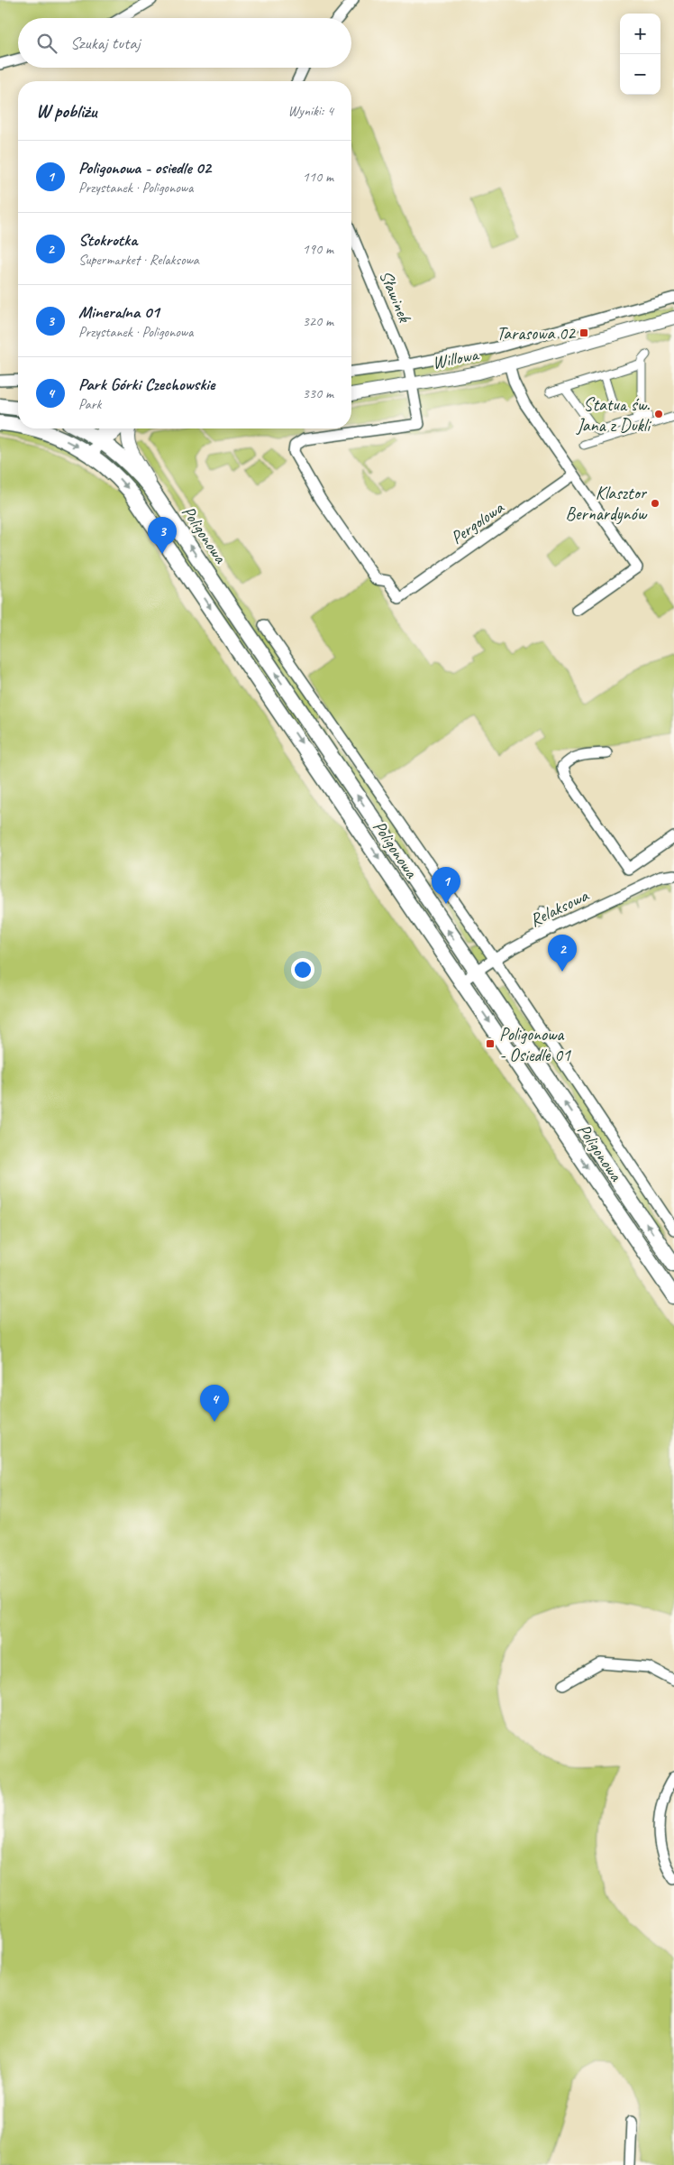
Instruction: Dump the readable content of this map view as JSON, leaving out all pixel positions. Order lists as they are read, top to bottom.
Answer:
{
  "streets": {
    "main road": ["Poligonowa"],
    "street": [
      "Sławinek",
      "Willowa",
      "Pergolowa",
      "Relaksowa"
    ]
  },
  "crossings": [
    ["Sławinek", "Willowa"],
    ["Sławinek", "Pergolowa"],
    ["Poligonowa", "Relaksowa"]
  ],
  "places": {
    "transit": ["Tarasowa 02", "Poligonowa - Osiedle 01"],
    "other": ["Statua św. Jana z Dukli", "Klasztor Bernardynów"]
  },
  "page": {
    "map_buttons": ["+", "−"],
    "search": "Szukaj tutaj",
    "heading": ["W pobliżu", "Wyniki: 4"],
    "list": [
      {
        "mark": "1",
        "name": "Poligonowa - osiedle 02",
        "note": "Przystanek · Poligonowa",
        "value": "110 m"
      },
      {
        "mark": "2",
        "name": "Stokrotka",
        "note": "Supermarket · Relaksowa",
        "value": "190 m"
      },
      {
        "mark": "3",
        "name": "Mineralna 01",
        "note": "Przystanek · Poligonowa",
        "value": "320 m"
      },
      {
        "mark": "4",
        "name": "Park Górki Czechowskie",
        "note": "Park",
        "value": "330 m"
      }
    ],
    "pins": [
      "3",
      "1",
      "2",
      "4"
    ]
  }
}
